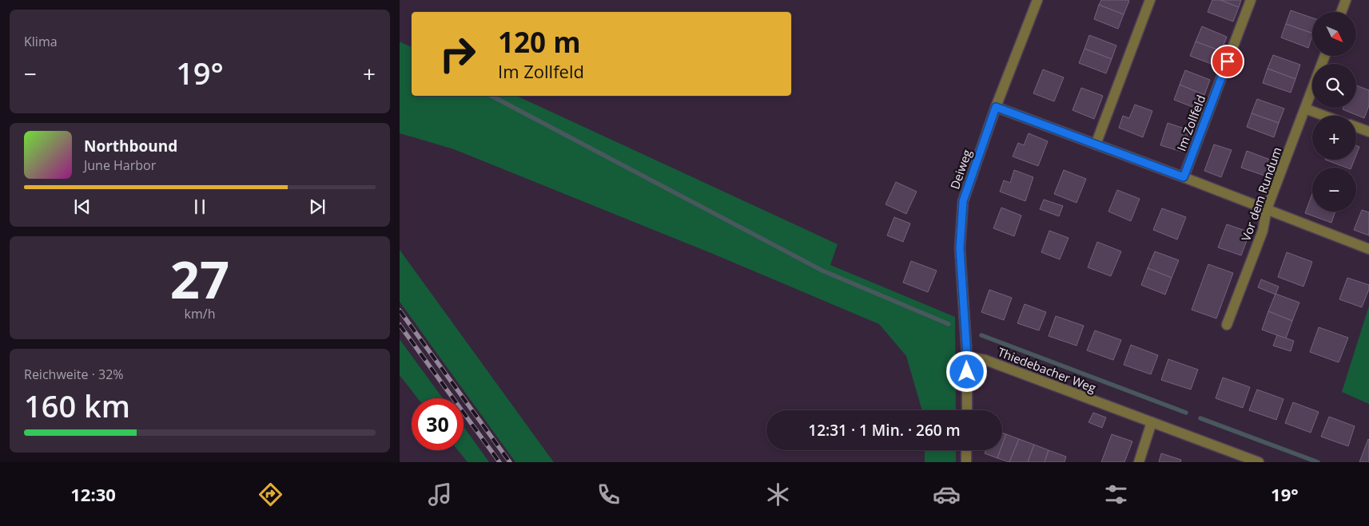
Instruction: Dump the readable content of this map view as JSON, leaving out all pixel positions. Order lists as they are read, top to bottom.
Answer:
{
  "streets": {
    "street": [
      "Im Zollfeld",
      "Deiweg",
      "Vor dem Rundum",
      "Thiedebacher Weg"
    ]
  },
  "crossings": [
    ["Deiweg", "Thiedebacher Weg"]
  ],
  "north": "bottom right",
  "page": {
    "tile": [
      "Klima",
      ["27", "km/h"],
      ["Reichweite · 32%", "160 km"]
    ],
    "map_buttons": ["+", "−"],
    "turn": ["120 m", "Im Zollfeld"],
    "heat": ["−", "19°", "+"],
    "song": ["Northbound", "June Harbor"],
    "limit": "30",
    "trip": "12:31 · 1 Min. · 260 m",
    "tabs": ["12:30", "19°"]
  }
}
